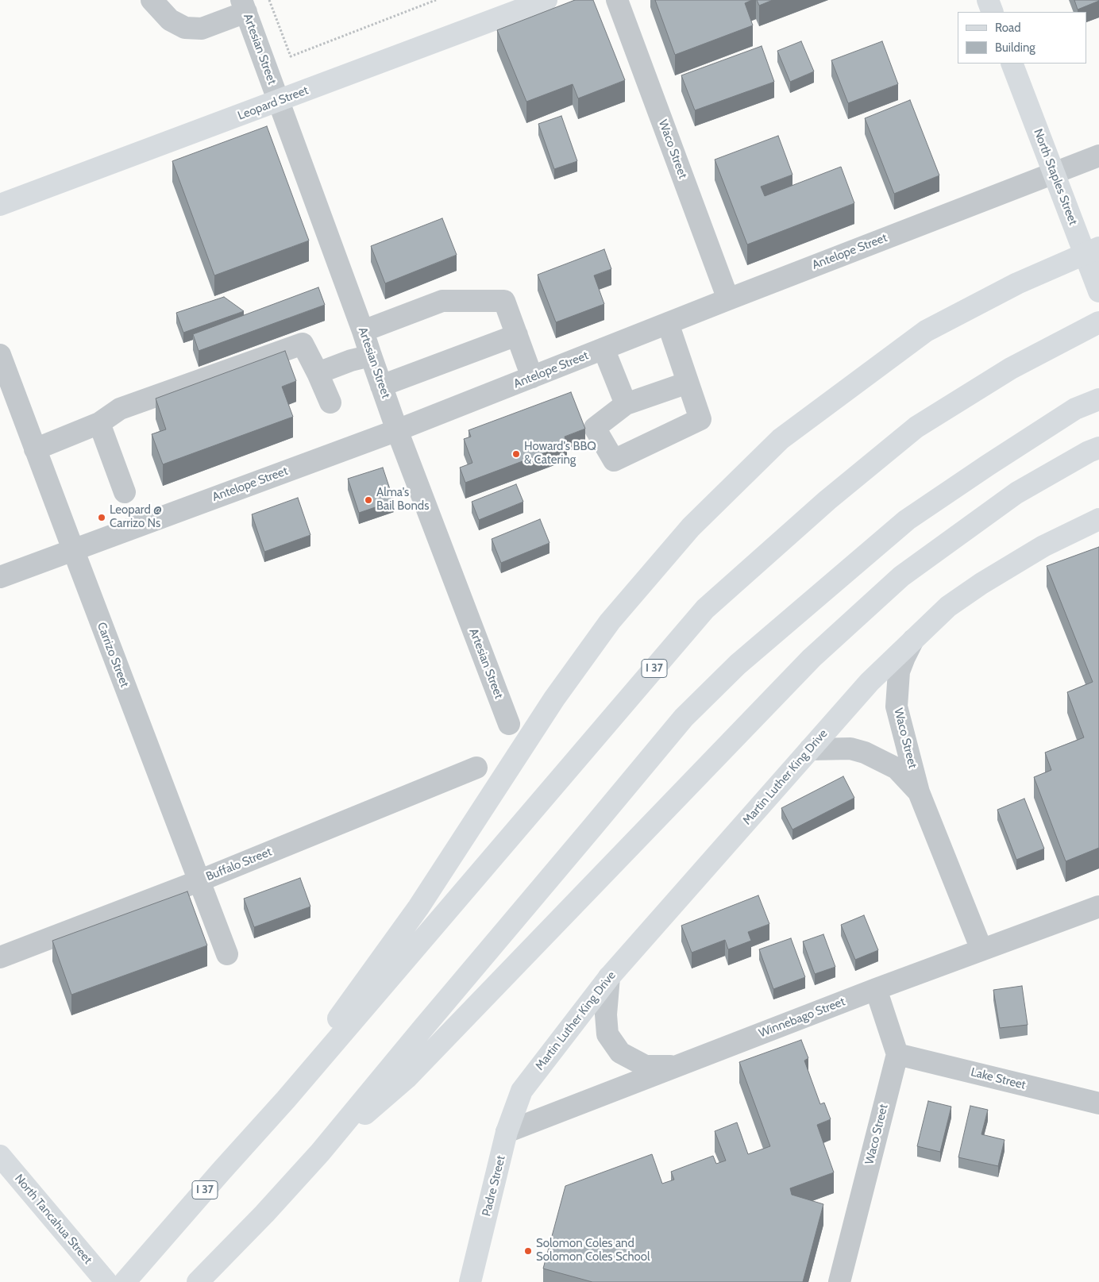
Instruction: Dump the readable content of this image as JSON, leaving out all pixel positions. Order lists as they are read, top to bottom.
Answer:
{
  "streets": {
    "main road": [
      "Leopard Street",
      "North Staples Street",
      "I 37",
      "Martin Luther King Drive",
      "Padre Street",
      "North Tancahua Street"
    ],
    "street": [
      "Artesian Street",
      "Waco Street",
      "Antelope Street",
      "Carrizo Street",
      "Buffalo Street",
      "Winnebago Street",
      "Lake Street"
    ]
  },
  "crossings": [
    ["Artesian Street", "Leopard Street"],
    ["Artesian Street", "Antelope Street"],
    ["Waco Street", "Antelope Street"],
    ["Waco Street", "Martin Luther King Drive"],
    ["Waco Street", "Winnebago Street"],
    ["Waco Street", "Lake Street"],
    ["North Staples Street", "Antelope Street"],
    ["Antelope Street", "Carrizo Street"],
    ["Carrizo Street", "Buffalo Street"],
    ["Martin Luther King Drive", "Padre Street"],
    ["Winnebago Street", "Padre Street"]
  ],
  "places": [
    "Howard's BBQ & Catering",
    "Alma's Bail Bonds",
    "Leopard @ Carrizo Ns",
    "Solomon Coles and Solomon Coles School"
  ],
  "legend": ["Road", "Building"]
}
